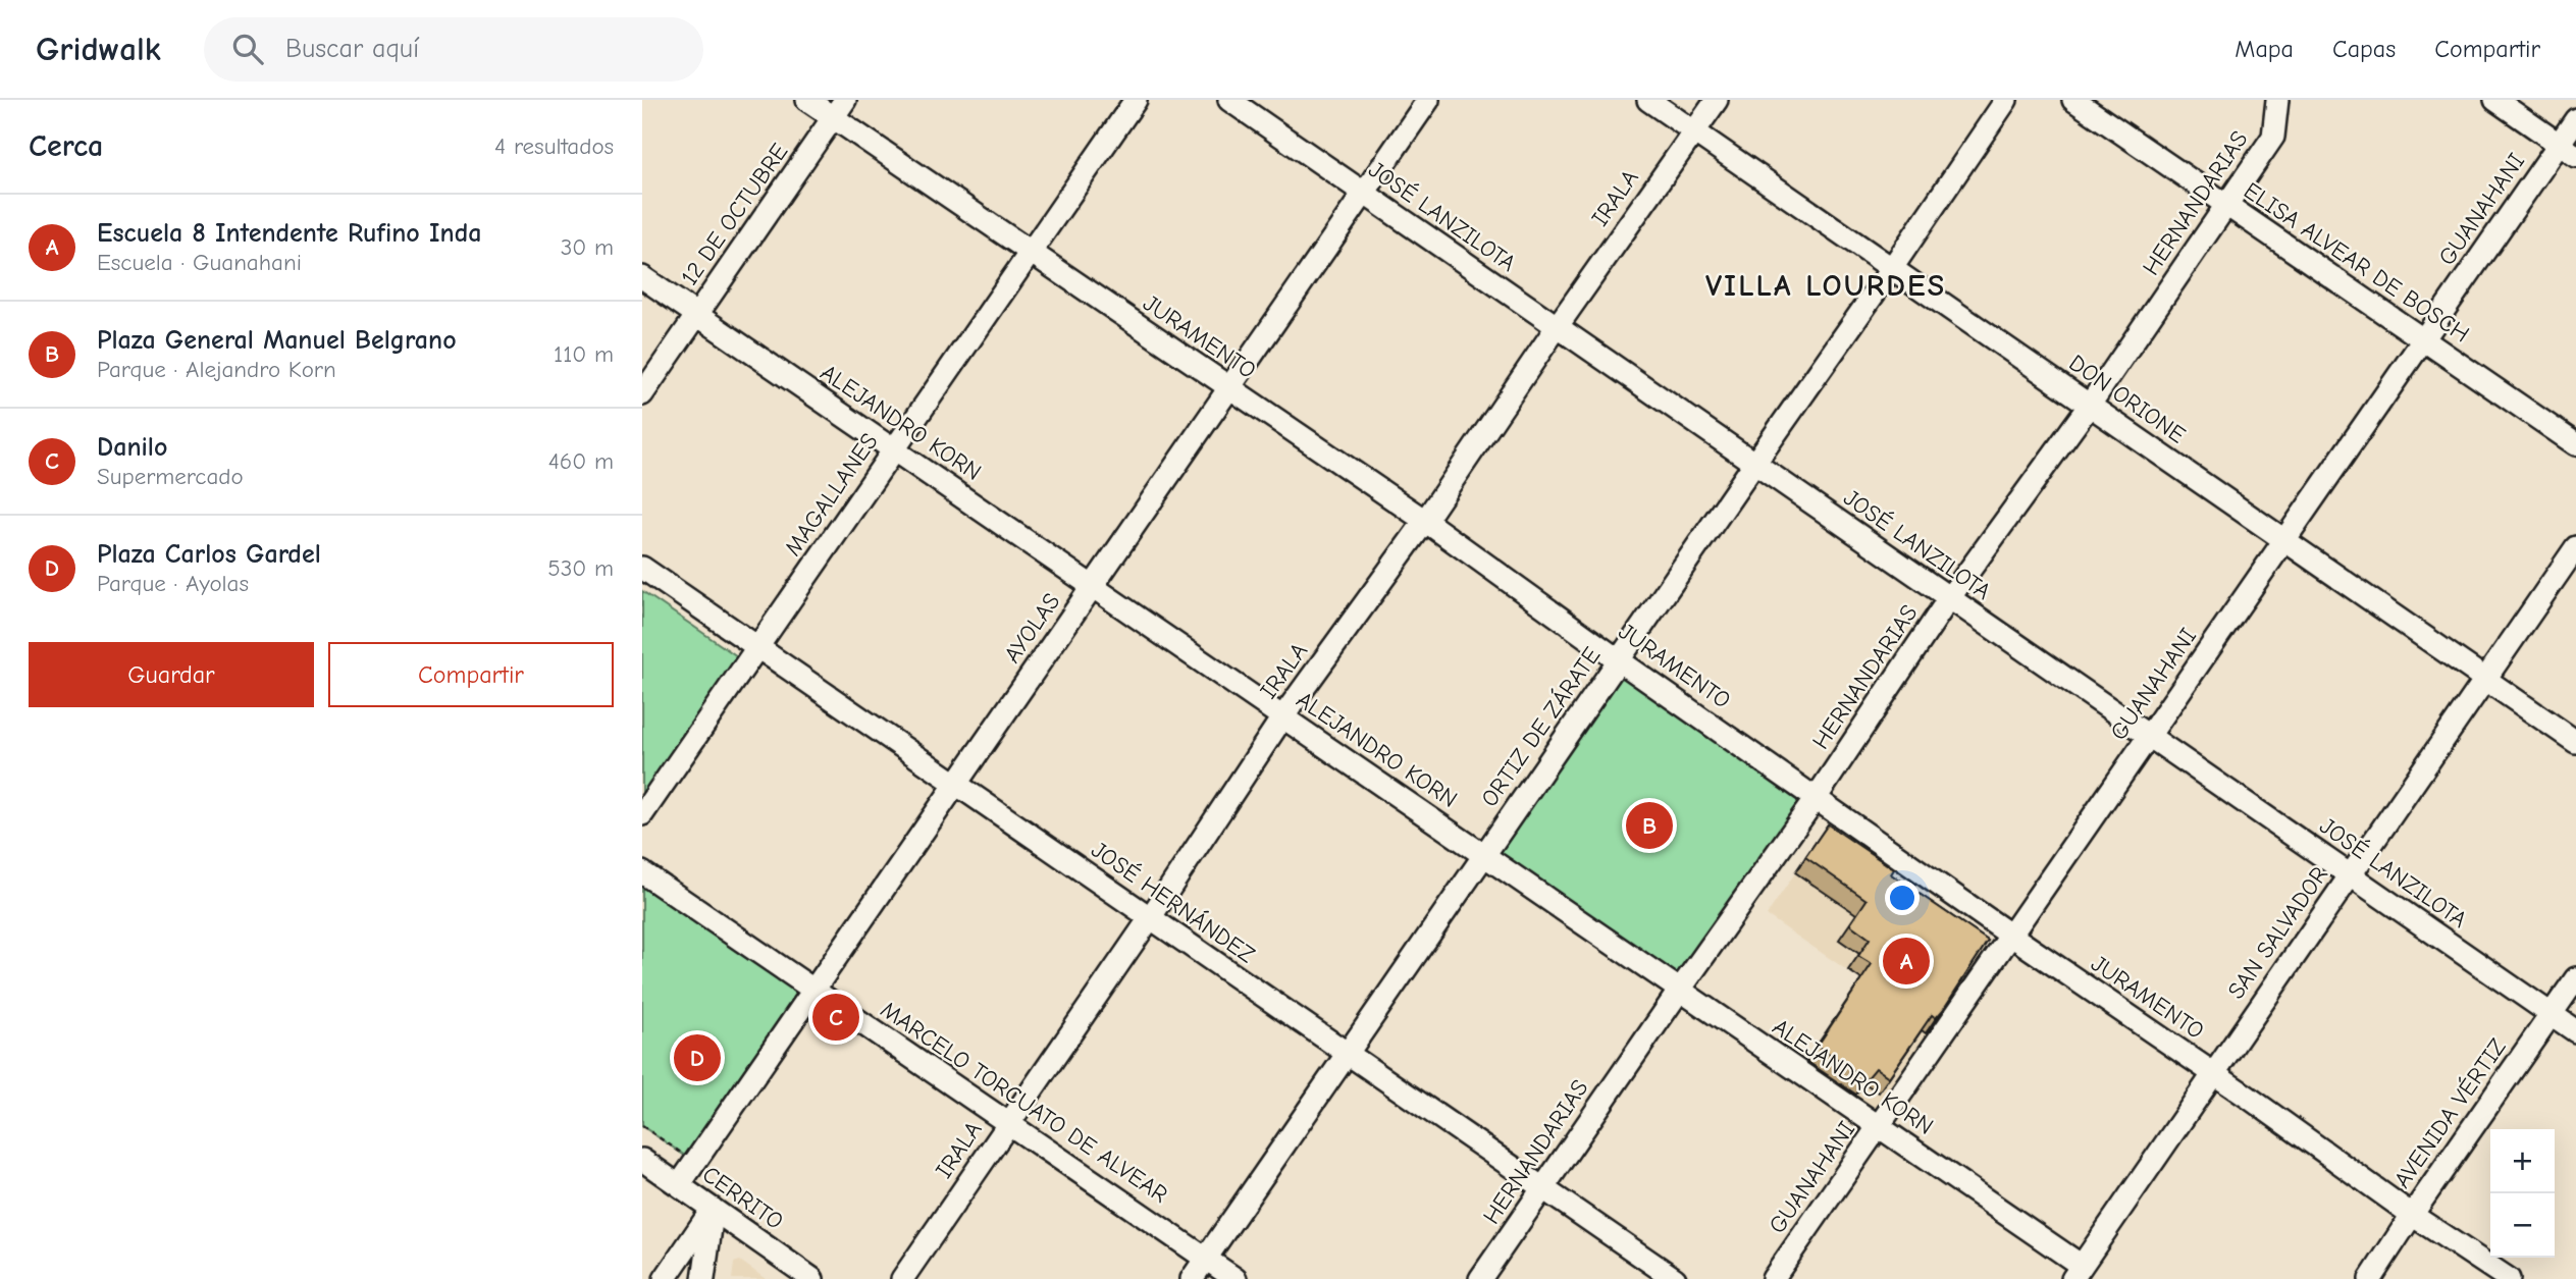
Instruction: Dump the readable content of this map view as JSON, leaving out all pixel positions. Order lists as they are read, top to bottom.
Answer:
{
  "streets": {
    "street": [
      "IRALA",
      "HERNANDARIAS",
      "GUANAHANI",
      "12 DE OCTUBRE",
      "JOSÉ LANZILOTA",
      "ELISA ALVEAR DE BOSCH",
      "JURAMENTO",
      "DON ORIONE",
      "ALEJANDRO KORN",
      "MAGALLANES",
      "AYOLAS",
      "ORTIZ DE ZÁRATE",
      "JOSÉ HERNÁNDEZ",
      "SAN SALVADOR",
      "MARCELO TORCUATO DE ALVEAR",
      "AVENIDA VÉRTIZ",
      "CERRITO"
    ]
  },
  "crossings": [
    ["IRALA", "JOSÉ LANZILOTA"],
    ["IRALA", "JURAMENTO"],
    ["IRALA", "DON ORIONE"],
    ["IRALA", "ALEJANDRO KORN"],
    ["IRALA", "JOSÉ HERNÁNDEZ"],
    ["IRALA", "MARCELO TORCUATO DE ALVEAR"],
    ["HERNANDARIAS", "JOSÉ LANZILOTA"],
    ["HERNANDARIAS", "ELISA ALVEAR DE BOSCH"],
    ["HERNANDARIAS", "JURAMENTO"],
    ["HERNANDARIAS", "DON ORIONE"],
    ["HERNANDARIAS", "ALEJANDRO KORN"],
    ["HERNANDARIAS", "JOSÉ HERNÁNDEZ"],
    ["GUANAHANI", "JOSÉ LANZILOTA"],
    ["GUANAHANI", "ELISA ALVEAR DE BOSCH"],
    ["GUANAHANI", "JURAMENTO"],
    ["GUANAHANI", "DON ORIONE"],
    ["GUANAHANI", "ALEJANDRO KORN"],
    ["12 DE OCTUBRE", "JURAMENTO"],
    ["12 DE OCTUBRE", "ALEJANDRO KORN"],
    ["JOSÉ LANZILOTA", "AYOLAS"],
    ["JOSÉ LANZILOTA", "ORTIZ DE ZÁRATE"],
    ["JOSÉ LANZILOTA", "SAN SALVADOR"],
    ["JOSÉ LANZILOTA", "AVENIDA VÉRTIZ"],
    ["JURAMENTO", "MAGALLANES"],
    ["JURAMENTO", "AYOLAS"],
    ["JURAMENTO", "ORTIZ DE ZÁRATE"],
    ["JURAMENTO", "SAN SALVADOR"],
    ["JURAMENTO", "AVENIDA VÉRTIZ"],
    ["DON ORIONE", "ORTIZ DE ZÁRATE"],
    ["DON ORIONE", "SAN SALVADOR"],
    ["ALEJANDRO KORN", "MAGALLANES"],
    ["ALEJANDRO KORN", "AYOLAS"],
    ["ALEJANDRO KORN", "ORTIZ DE ZÁRATE"],
    ["ALEJANDRO KORN", "SAN SALVADOR"],
    ["MAGALLANES", "JOSÉ HERNÁNDEZ"],
    ["AYOLAS", "JOSÉ HERNÁNDEZ"],
    ["AYOLAS", "MARCELO TORCUATO DE ALVEAR"],
    ["AYOLAS", "CERRITO"],
    ["ORTIZ DE ZÁRATE", "JOSÉ HERNÁNDEZ"],
    ["ORTIZ DE ZÁRATE", "MARCELO TORCUATO DE ALVEAR"]
  ],
  "districts": ["VILLA LOURDES"],
  "page": {
    "header": "Gridwalk",
    "search": "Buscar aquí",
    "nav": ["Mapa", "Capas", "Compartir"],
    "heading": ["Cerca", "4 resultados"],
    "list": [
      {
        "mark": "A",
        "name": "Escuela 8 Intendente Rufino Inda",
        "note": "Escuela · Guanahani",
        "value": "30 m"
      },
      {
        "mark": "B",
        "name": "Plaza General Manuel Belgrano",
        "note": "Parque · Alejandro Korn",
        "value": "110 m"
      },
      {
        "mark": "C",
        "name": "Danilo",
        "note": "Supermercado",
        "value": "460 m"
      },
      {
        "mark": "D",
        "name": "Plaza Carlos Gardel",
        "note": "Parque · Ayolas",
        "value": "530 m"
      }
    ],
    "buttons": ["Guardar", "Compartir"],
    "pins": [
      "B",
      "A",
      "C",
      "D"
    ],
    "map_buttons": ["+", "−"]
  }
}
